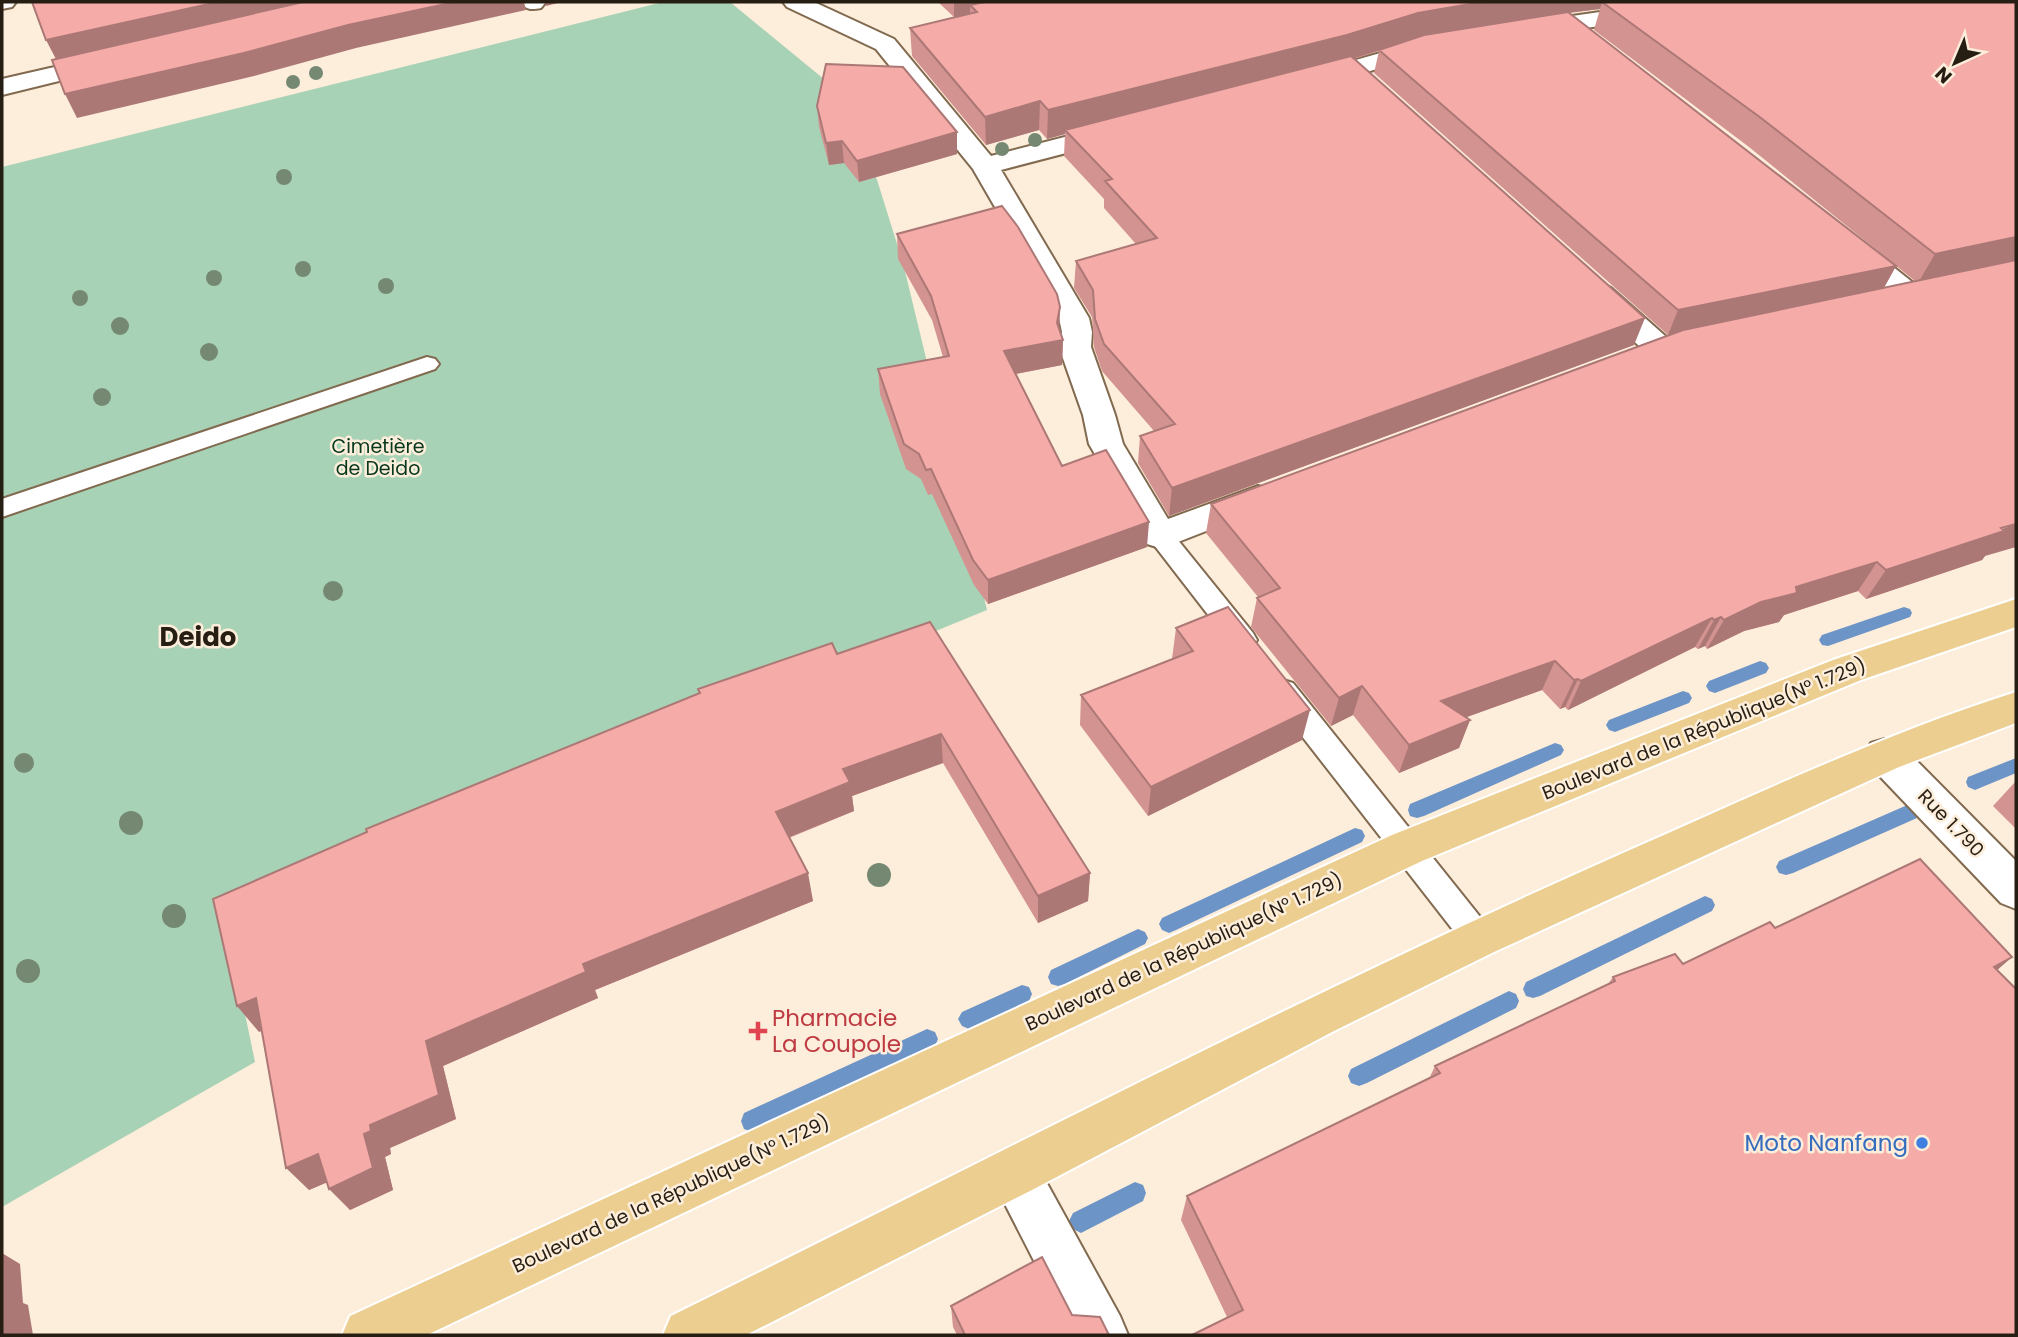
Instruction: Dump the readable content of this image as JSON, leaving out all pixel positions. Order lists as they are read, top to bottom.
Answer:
{
  "streets": {
    "main road": ["Boulevard de la République(N° 1.729)"],
    "street": ["Rue 1.790"]
  },
  "districts": ["Deido"],
  "parks": ["Cimetière de Deido"],
  "places": {
    "health": ["Pharmacie La Coupole"],
    "other": ["Moto Nanfang"]
  },
  "north": "bottom left"
}
